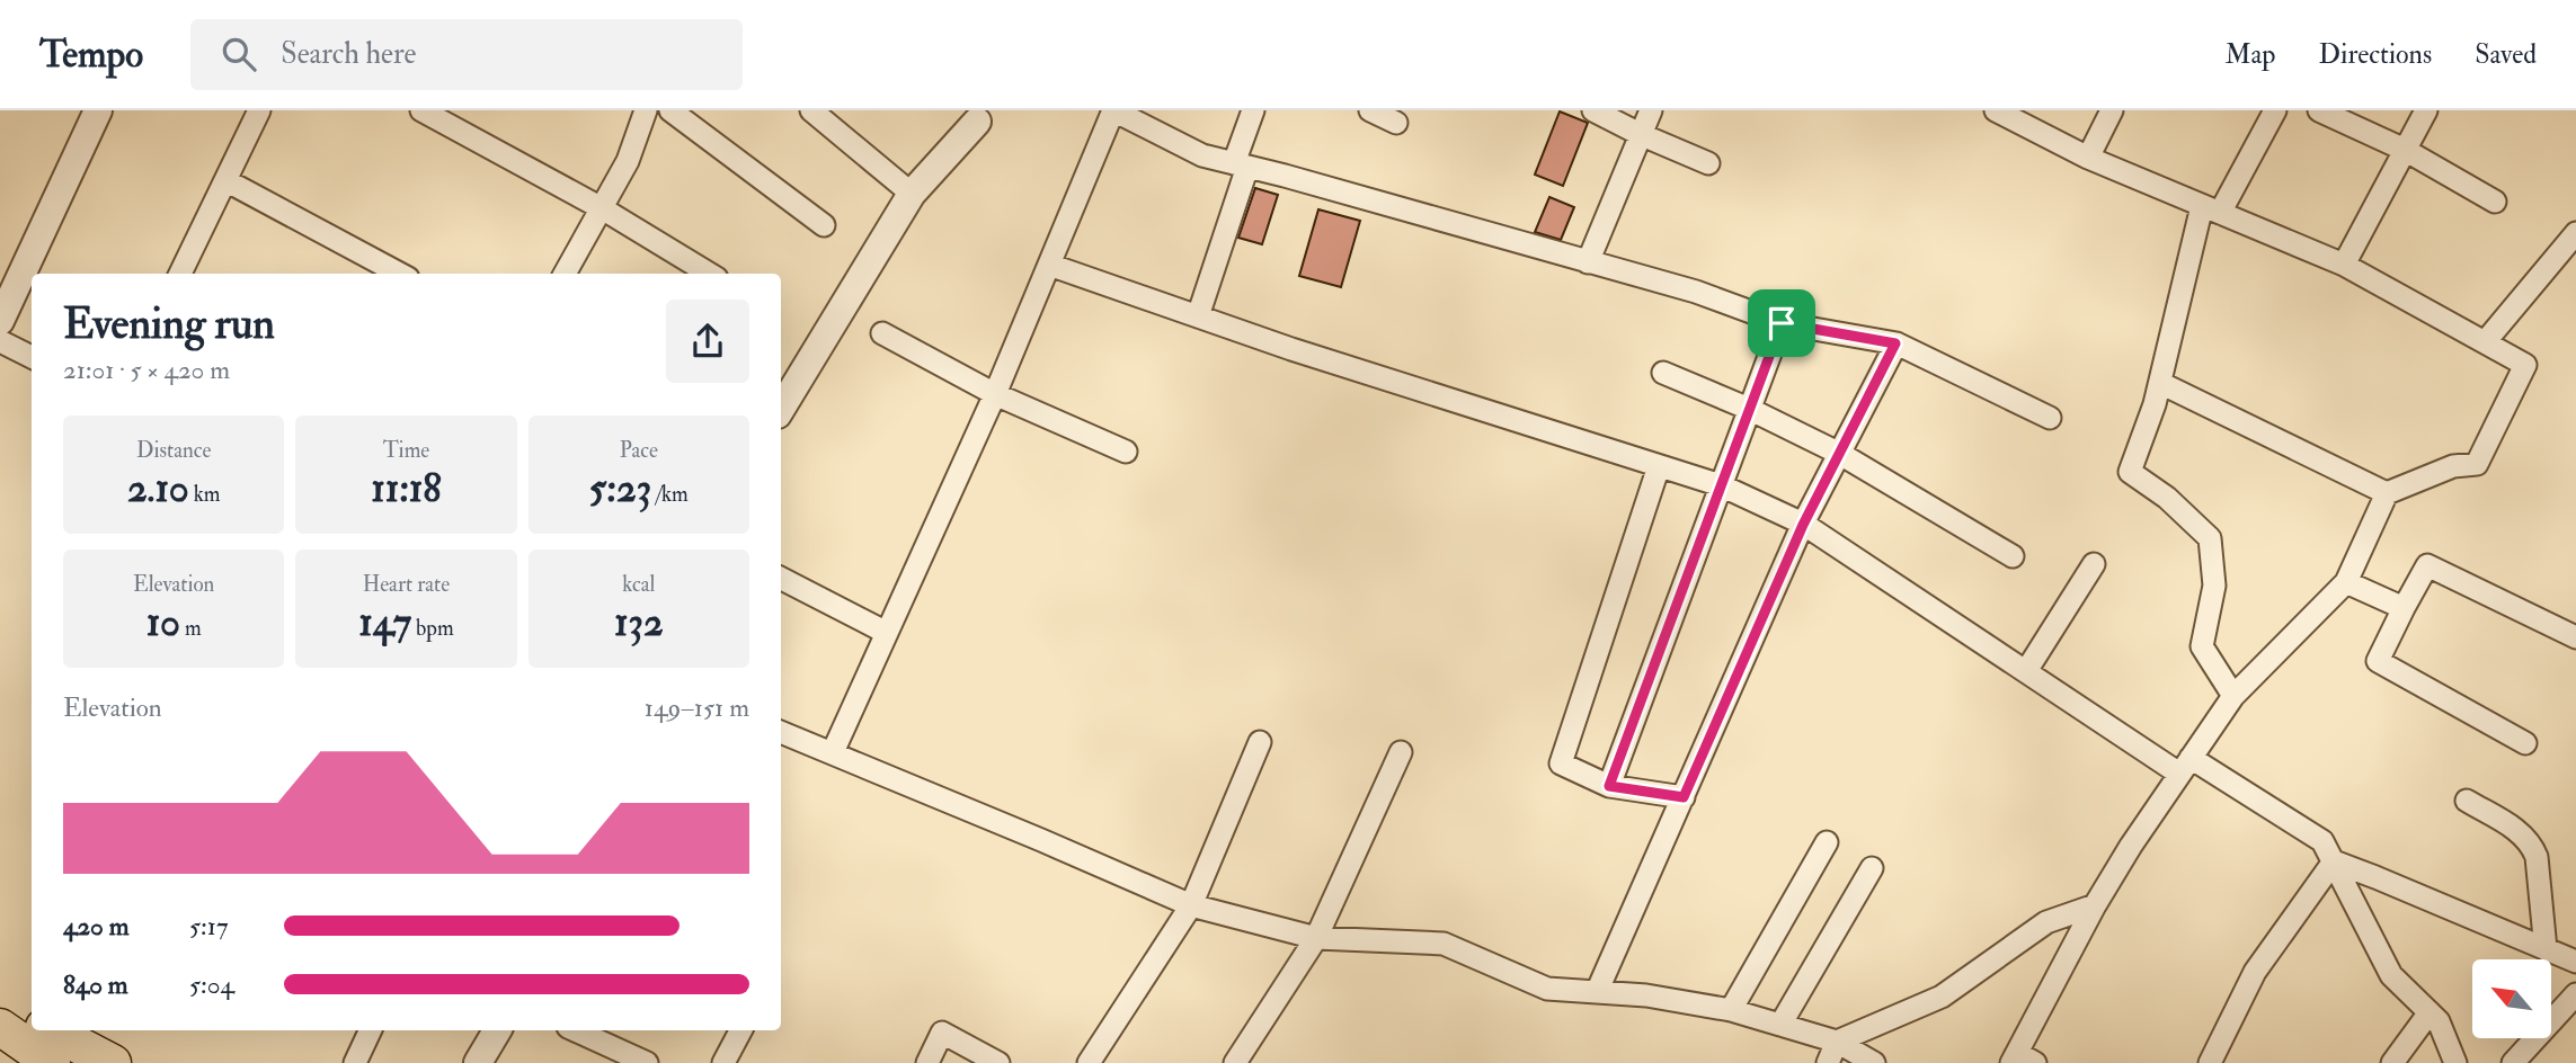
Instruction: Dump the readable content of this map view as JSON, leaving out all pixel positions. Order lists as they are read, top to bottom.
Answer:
{
  "north": "top left",
  "page": {
    "header": "Tempo",
    "search": "Search here",
    "nav": ["Map", "Directions", "Saved"],
    "heading": ["Evening run", "21:01 · 5 × 420 m"],
    "stats": [
      ["Distance", "2.10 km"],
      ["Time", "11:18"],
      ["Pace", "5:23 /km"],
      ["Elevation", "10 m"],
      ["Heart rate", "147 bpm"],
      ["kcal", "132"]
    ],
    "chart": ["Elevation", "149–151 m"],
    "list": [
      {
        "name": "420 m",
        "note": "5:17"
      },
      {
        "name": "840 m",
        "note": "5:04"
      }
    ]
  }
}
